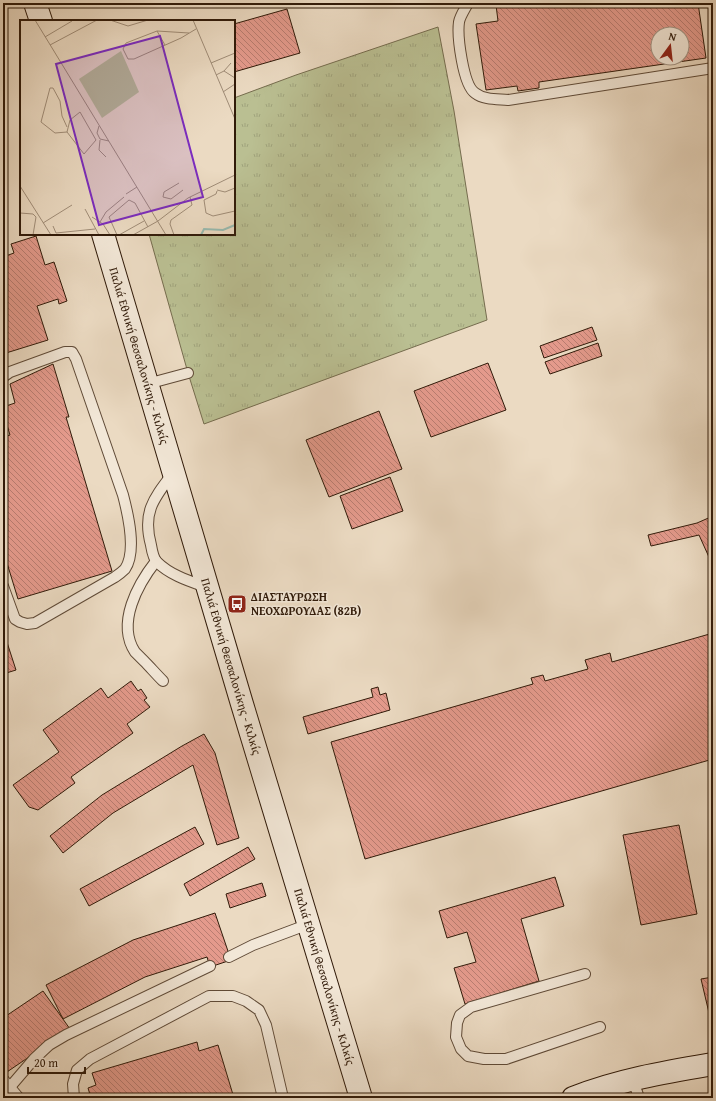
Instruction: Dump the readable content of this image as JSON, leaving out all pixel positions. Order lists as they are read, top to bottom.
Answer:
{
  "streets": {
    "main road": ["Παλιά Εθνική Θεσσαλονίκης - Κιλκίς"]
  },
  "places": {
    "bus stop": ["ΔΙΑΣΤΑΥΡΩΣΗ ΝΕΟΧΩΡΟΥΔΑΣ (82Β)"]
  },
  "scale_bar": "20 m",
  "north": "top"
}
